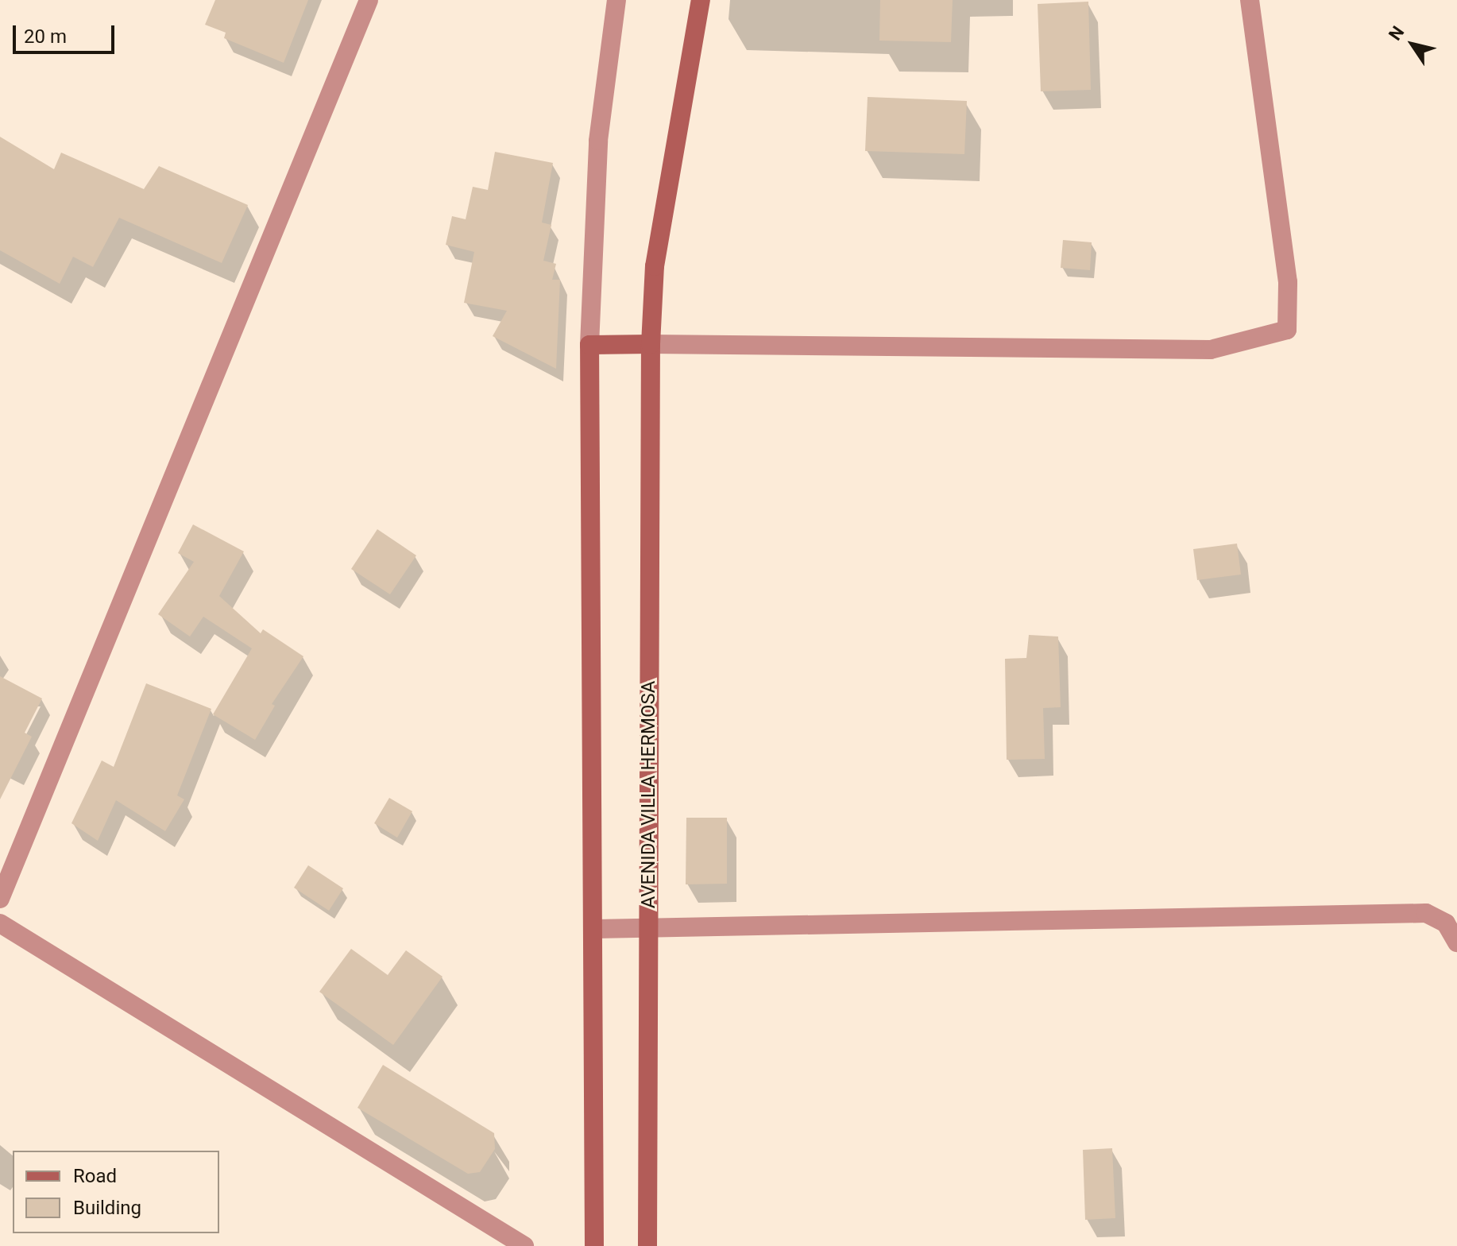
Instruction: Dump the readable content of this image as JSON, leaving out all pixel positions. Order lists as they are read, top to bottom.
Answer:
{
  "streets": {
    "street": ["AVENIDA VILLA HERMOSA"]
  },
  "legend": ["Road", "Building"],
  "scale_bar": "20 m",
  "north": "top left"
}
